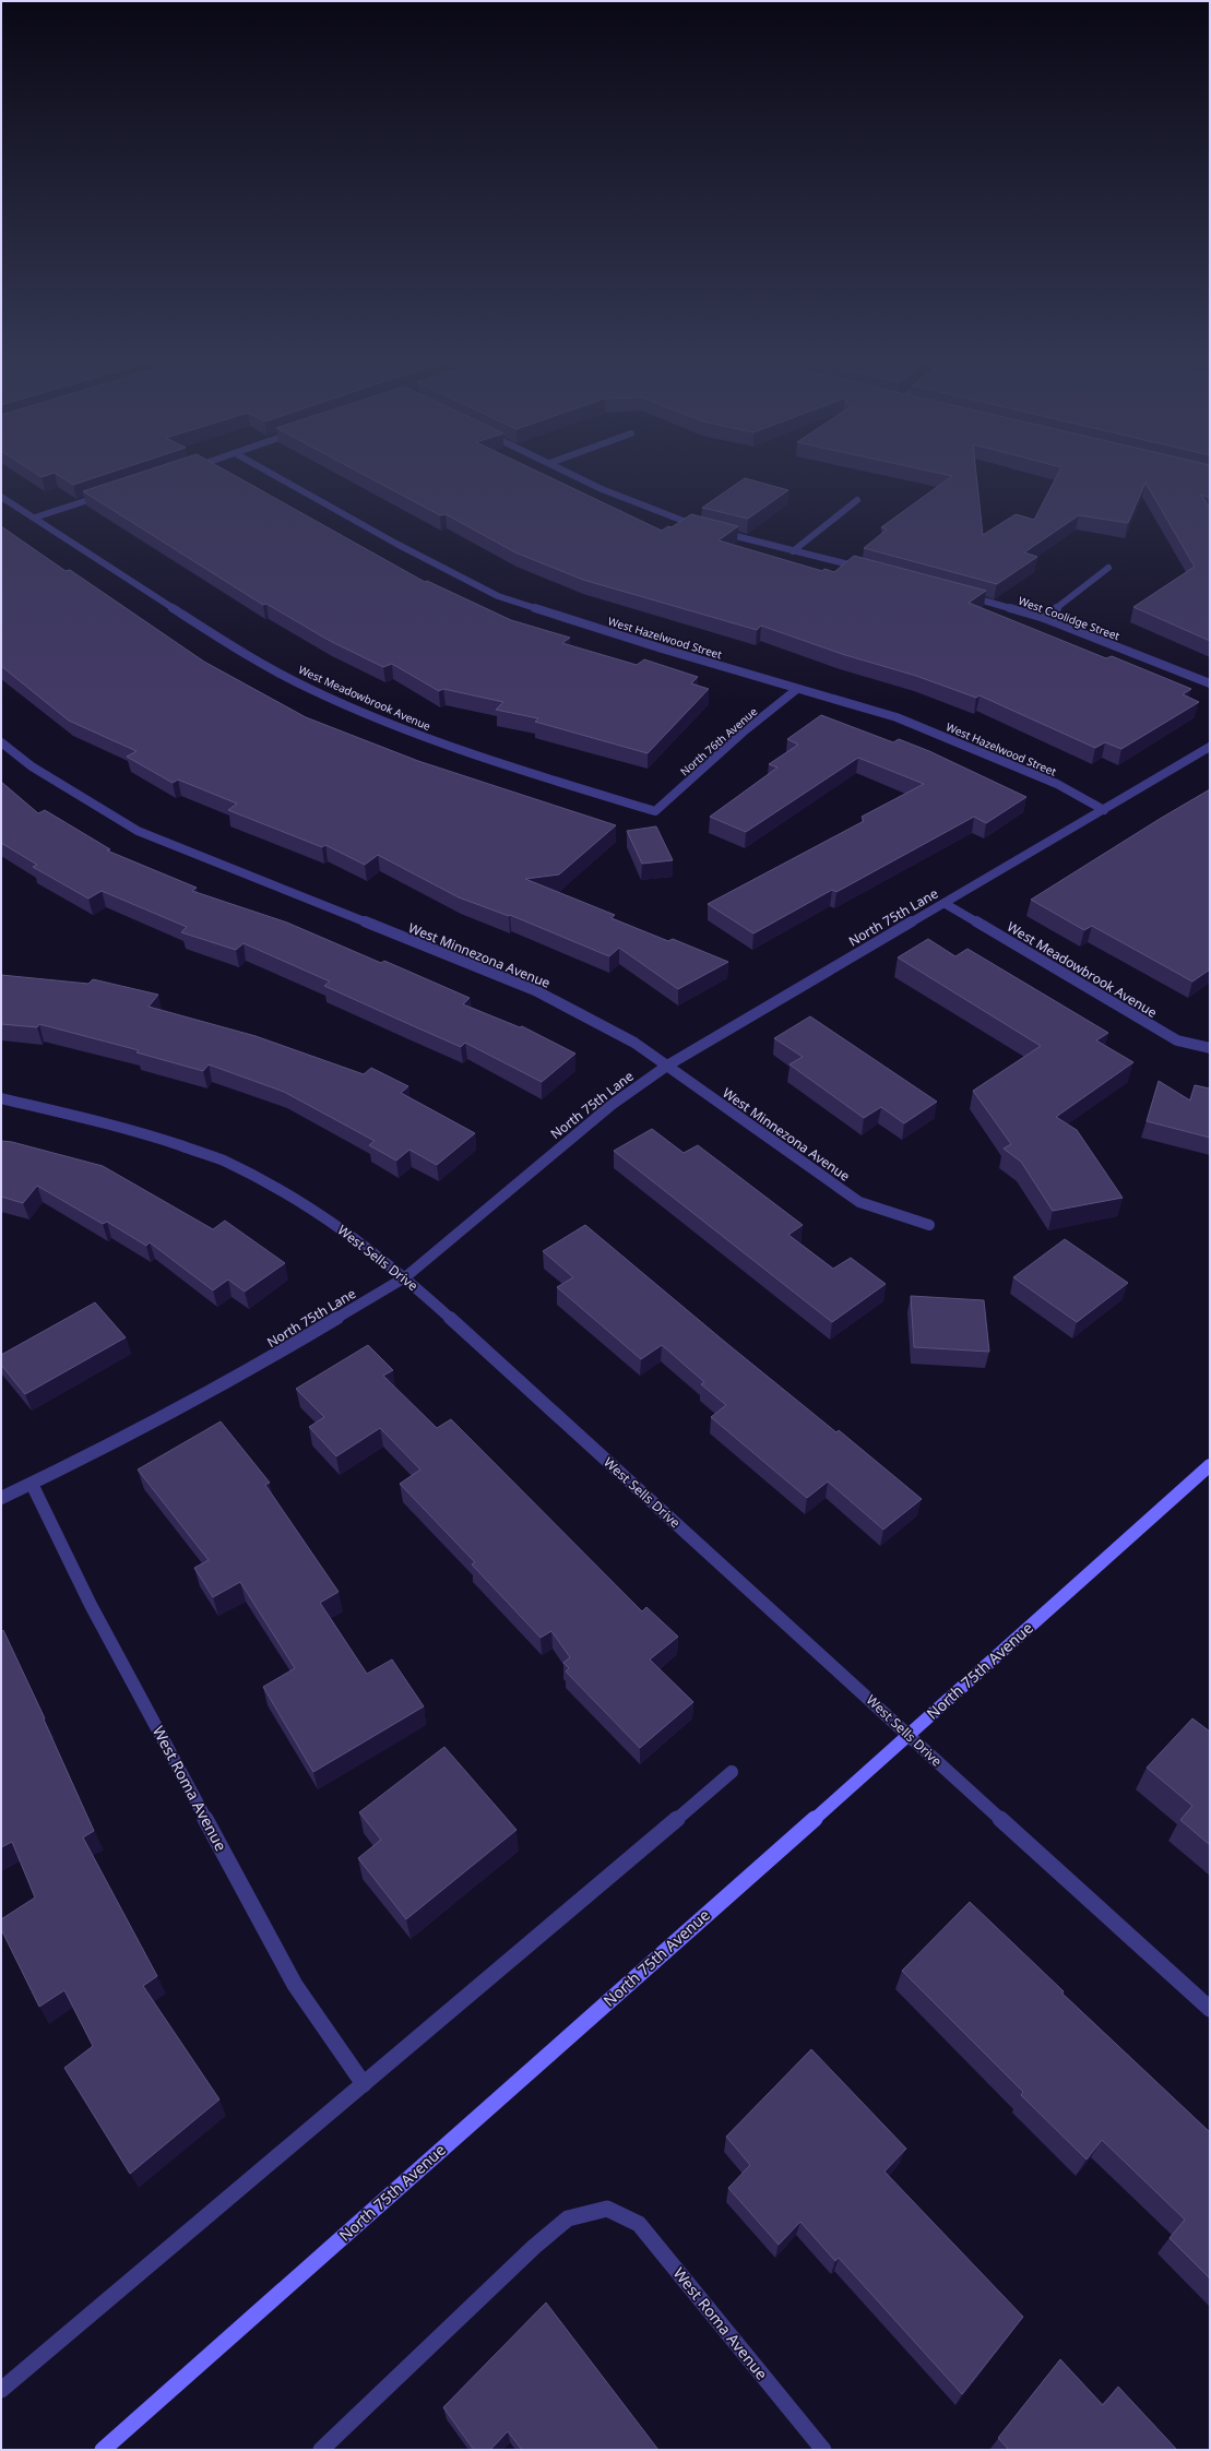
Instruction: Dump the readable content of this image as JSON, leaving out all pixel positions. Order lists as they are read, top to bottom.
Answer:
{
  "streets": {
    "main road": ["North 75th Avenue"],
    "street": [
      "West Coolidge Street",
      "West Hazelwood Street",
      "West Meadowbrook Avenue",
      "North 76th Avenue",
      "North 75th Lane",
      "West Minnezona Avenue",
      "West Sells Drive",
      "West Roma Avenue"
    ]
  },
  "crossings": [
    ["West Hazelwood Street", "North 76th Avenue"],
    ["West Hazelwood Street", "North 75th Lane"],
    ["West Meadowbrook Avenue", "North 76th Avenue"],
    ["West Meadowbrook Avenue", "North 75th Lane"],
    ["North 75th Lane", "West Minnezona Avenue"],
    ["North 75th Lane", "West Sells Drive"],
    ["North 75th Lane", "West Roma Avenue"],
    ["West Sells Drive", "North 75th Avenue"]
  ]
}
